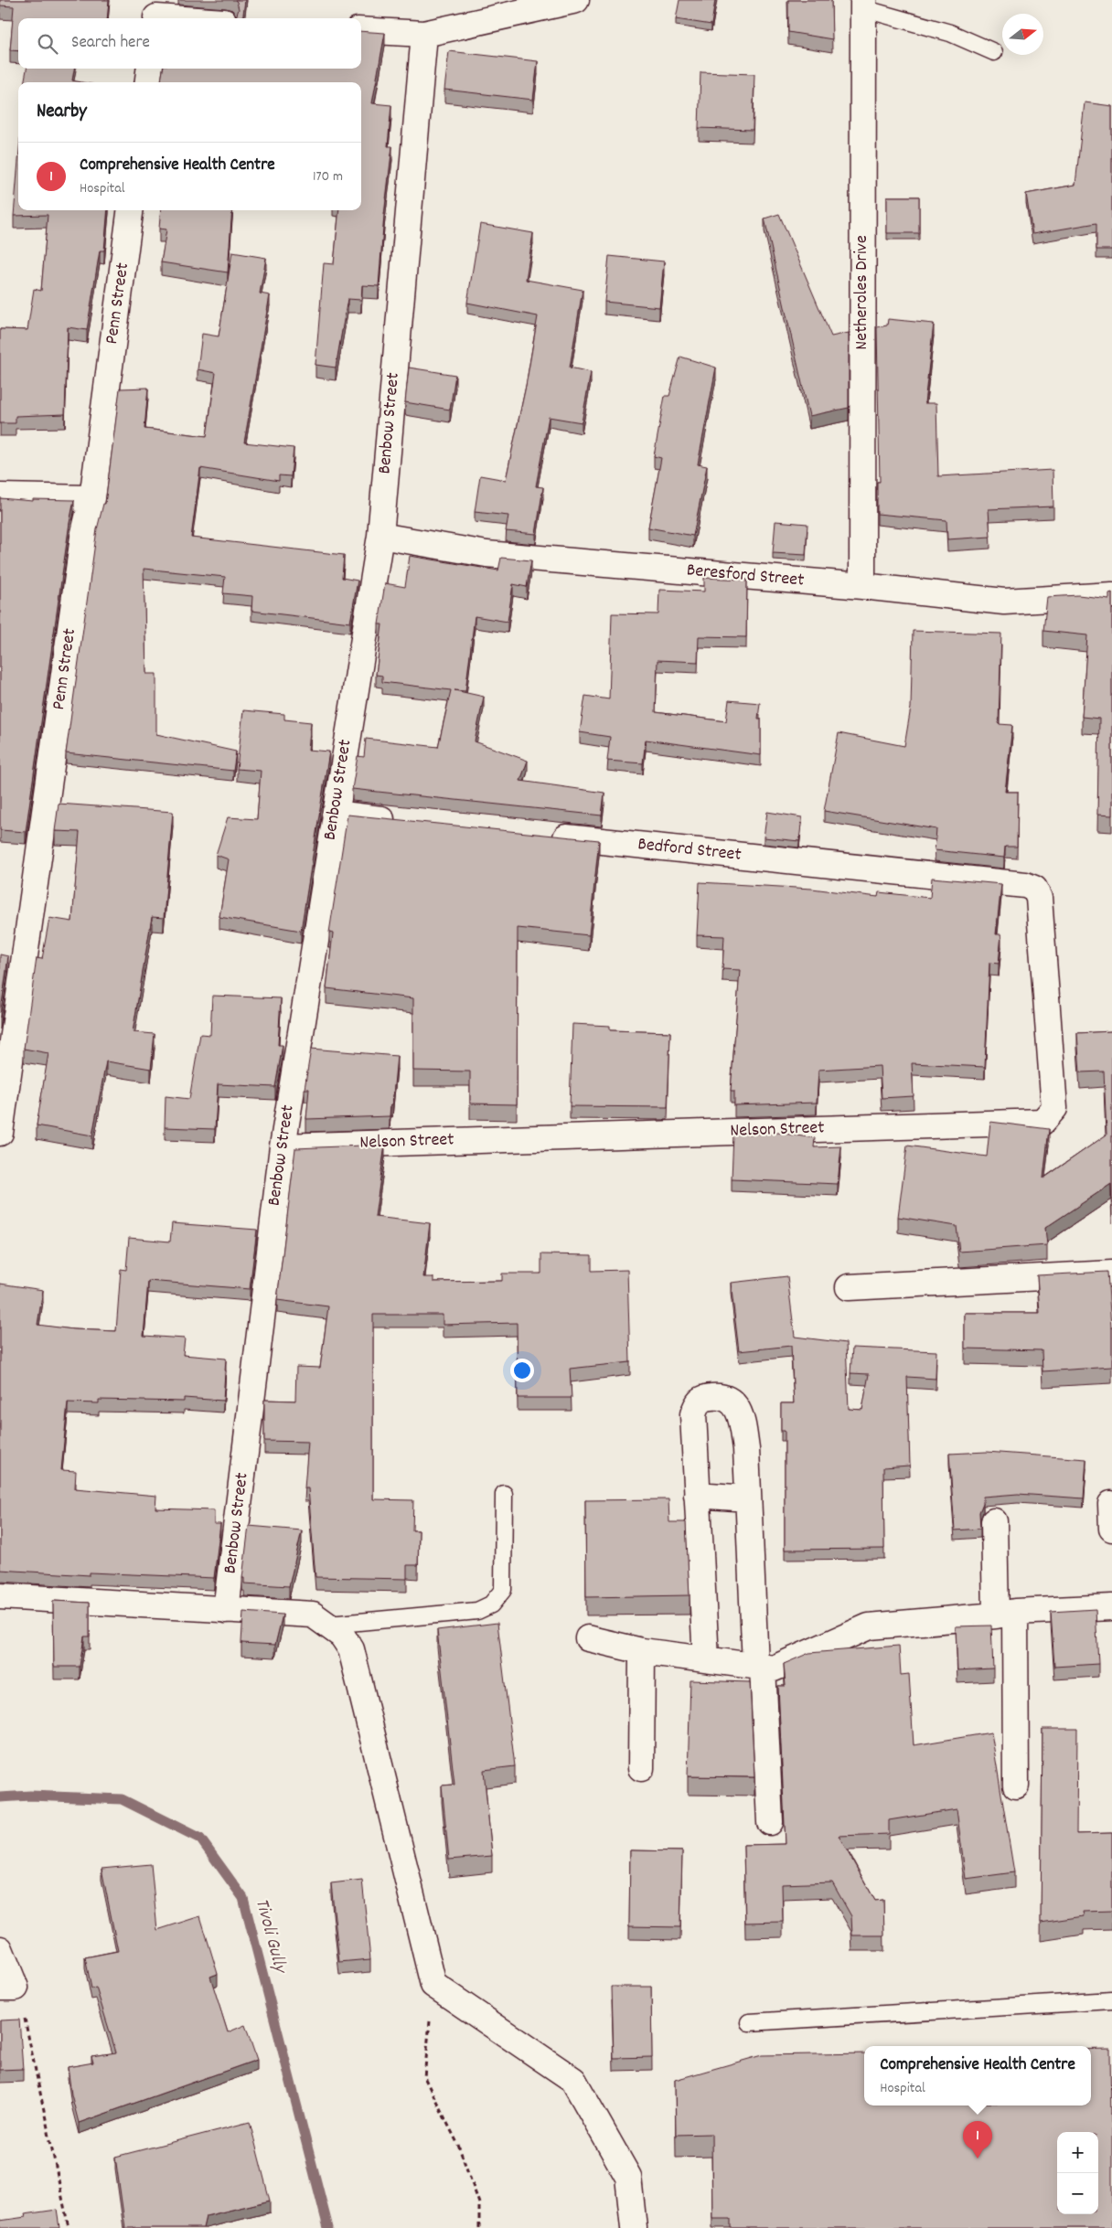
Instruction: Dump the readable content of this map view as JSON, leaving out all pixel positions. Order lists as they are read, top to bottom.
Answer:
{
  "streets": {
    "street": [
      "Netheroles Drive",
      "Penn Street",
      "Benbow Street",
      "Beresford Street",
      "Bedford Street",
      "Nelson Street"
    ]
  },
  "crossings": [
    ["Netheroles Drive", "Beresford Street"],
    ["Benbow Street", "Beresford Street"],
    ["Benbow Street", "Nelson Street"],
    ["Bedford Street", "Nelson Street"]
  ],
  "water": ["Tivoli Gully"],
  "north": "right",
  "page": {
    "search": "Search here",
    "heading": "Nearby",
    "list": [
      {
        "mark": "1",
        "name": "Comprehensive Health Centre",
        "note": "Hospital",
        "value": "170 m"
      }
    ],
    "popup": ["Comprehensive Health Centre", "Hospital"],
    "pins": "1",
    "map_buttons": ["+", "−"]
  }
}
